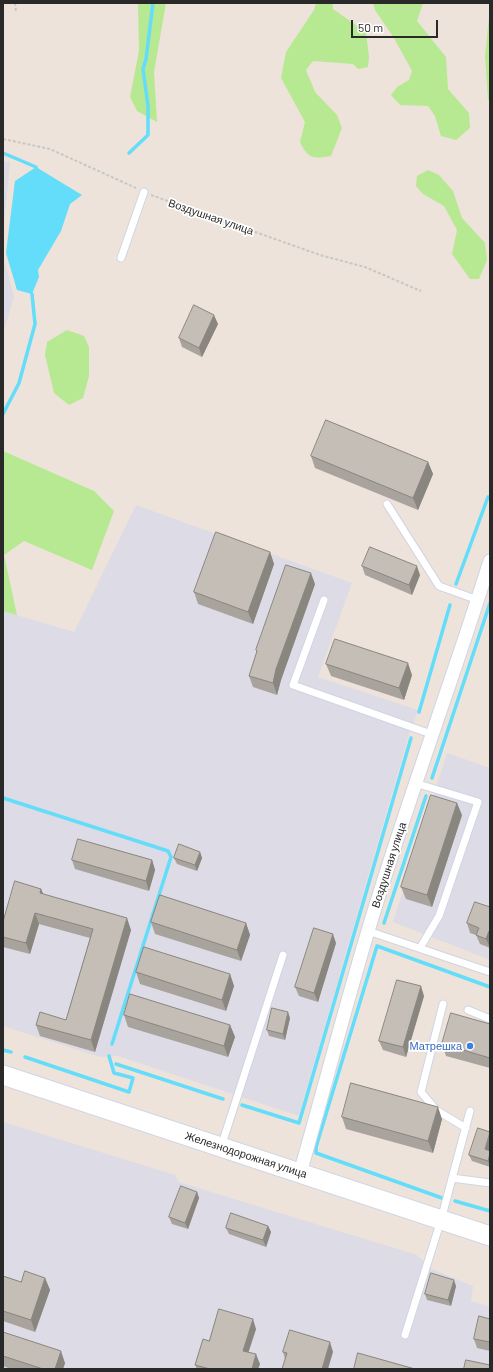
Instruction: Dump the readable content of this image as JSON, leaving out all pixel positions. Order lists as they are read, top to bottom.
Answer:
{
  "streets": {
    "main road": ["Железнодорожная улица"],
    "street": ["Воздушная улица"]
  },
  "crossings": [
    ["Воздушная улица", "Железнодорожная улица"]
  ],
  "places": ["Матрешка"],
  "scale_bar": "50 m"
}
